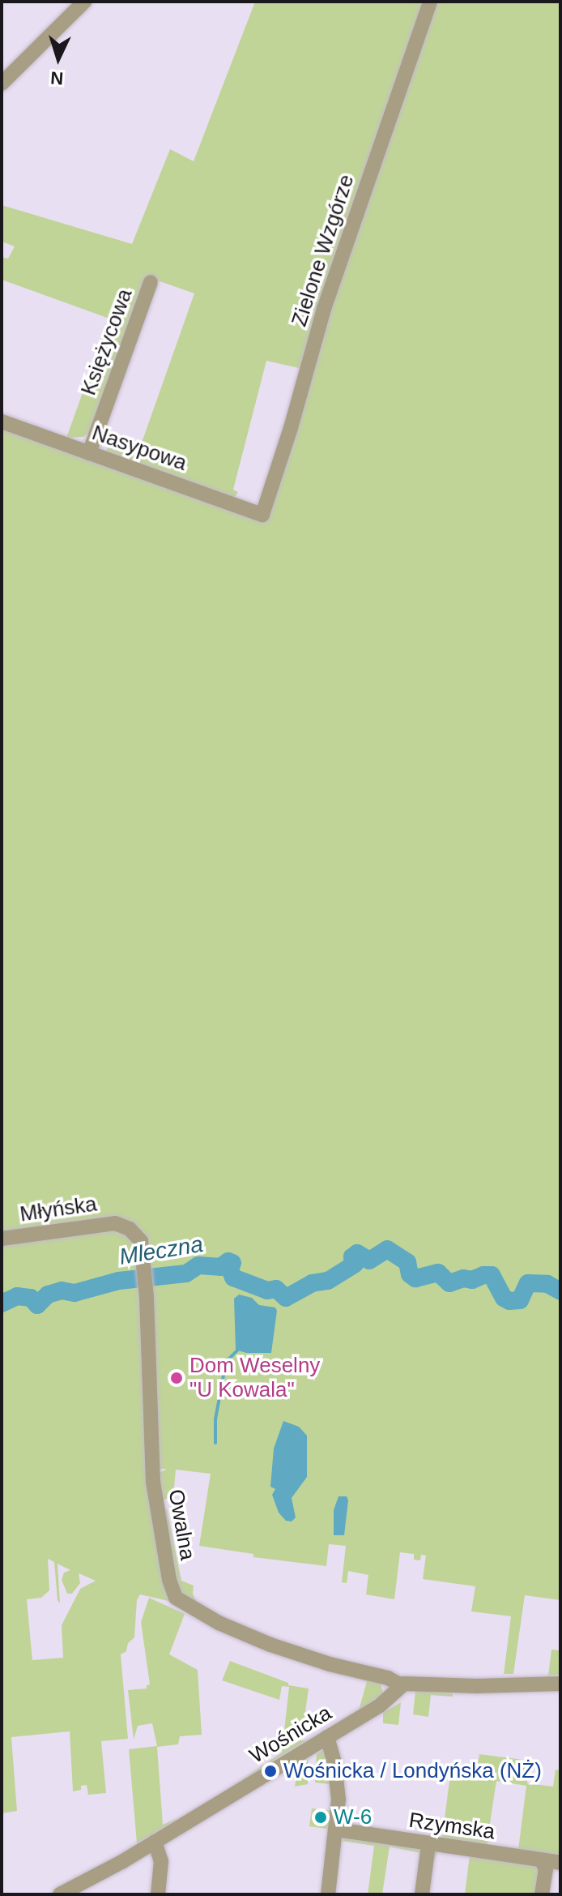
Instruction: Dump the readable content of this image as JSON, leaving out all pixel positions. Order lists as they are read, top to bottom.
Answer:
{
  "streets": {
    "street": [
      "Zielone Wzgórze",
      "Księżycowa",
      "Nasypowa",
      "Młyńska",
      "Owalna",
      "Wośnicka",
      "Rzymska"
    ]
  },
  "crossings": [
    ["Zielone Wzgórze", "Nasypowa"],
    ["Księżycowa", "Nasypowa"],
    ["Młyńska", "Owalna"],
    ["Owalna", "Wośnicka"]
  ],
  "water": ["Mleczna"],
  "places": ["Dom Weselny \"U Kowala\"", "Wośnicka / Londyńska (NŻ)", "W-6"],
  "north": "bottom"
}
